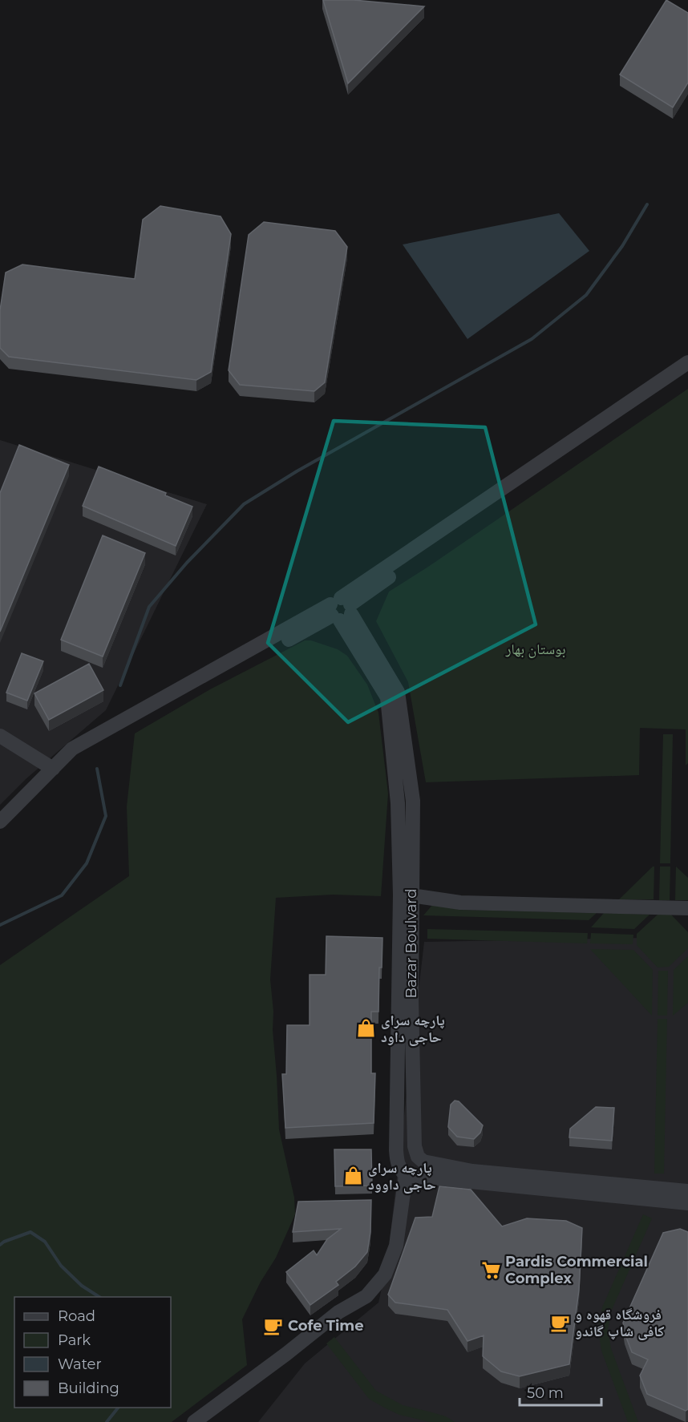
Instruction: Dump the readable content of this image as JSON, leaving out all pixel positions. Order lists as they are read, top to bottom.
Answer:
{
  "streets": {
    "street": ["Bazar Boulvard"]
  },
  "parks": ["بوستان بهار"],
  "places": {
    "shop": ["پارچه سرای حاجی داود", "پارچه سرای حاجی داوود"],
    "supermarket": ["Pardis Commercial Complex"],
    "cafe": ["فروشگاه قهوه و کافی شاپ گاندو", "Cofe Time"]
  },
  "legend": [
    "Road",
    "Park",
    "Water",
    "Building"
  ],
  "scale_bar": "50 m"
}
